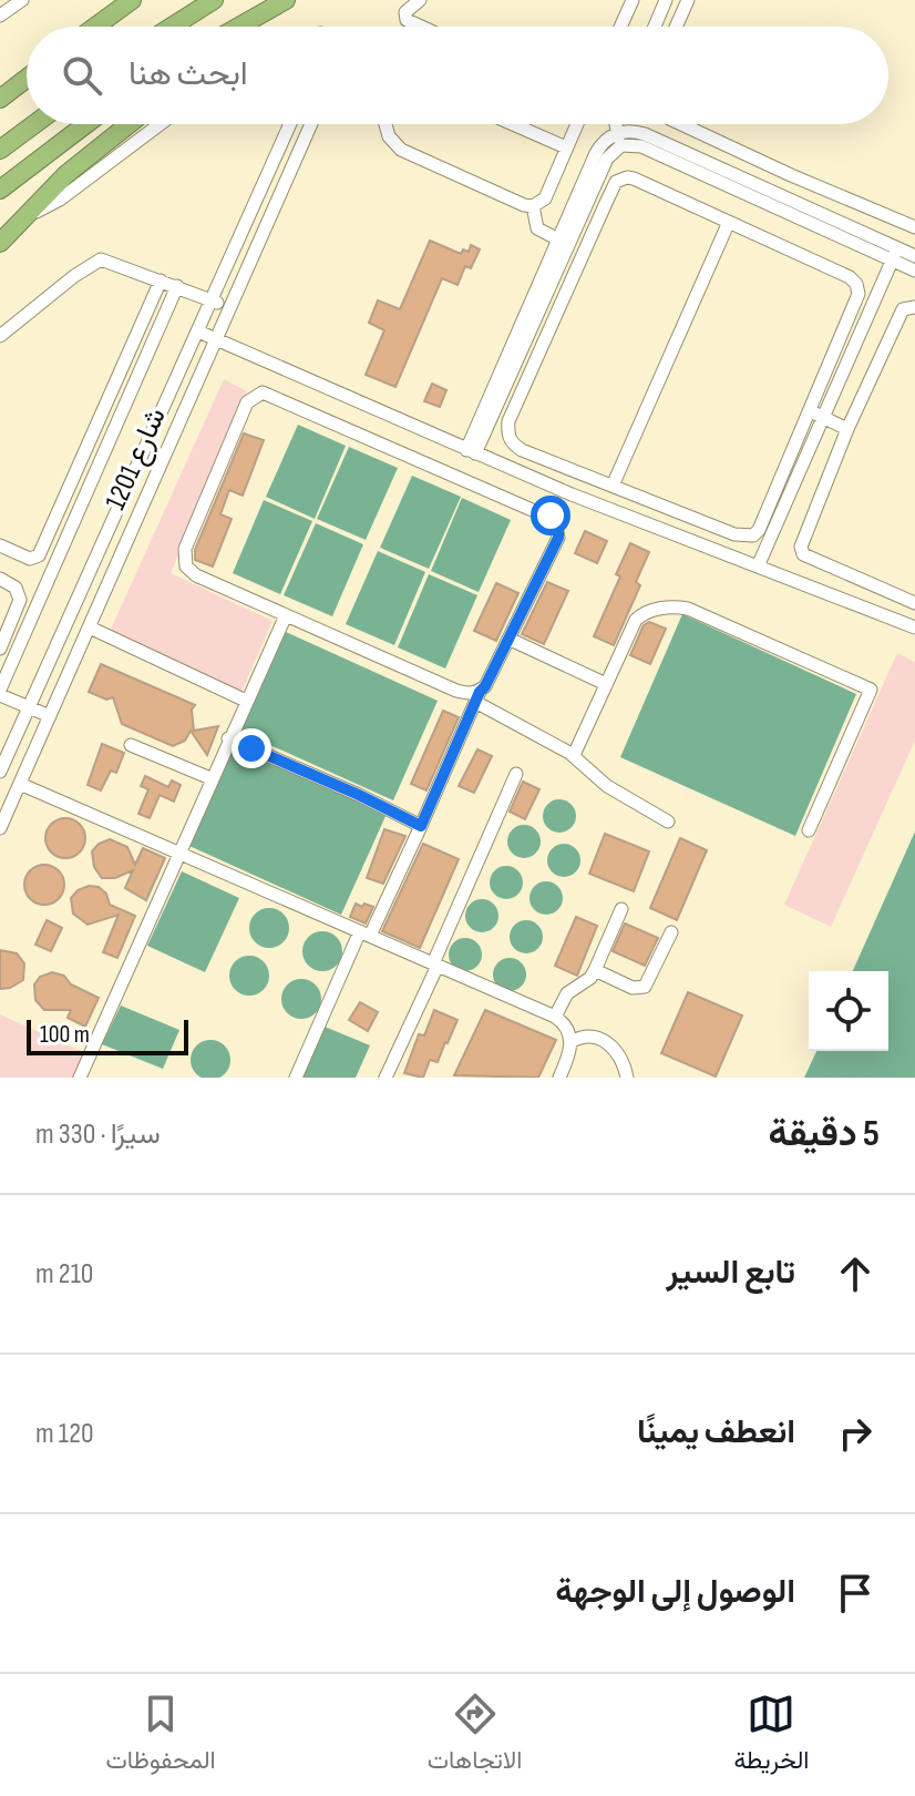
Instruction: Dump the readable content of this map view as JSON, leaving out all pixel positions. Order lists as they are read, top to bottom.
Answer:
{
  "streets": {
    "street": ["شارع 1201"]
  },
  "scale_bar": "100 m",
  "page": {
    "search": "ابحث هنا",
    "scale": "100 m",
    "heading": ["5 دقيقة", "سيرًا · 330 m"],
    "list": [
      ["تابع السير", "210 m"],
      ["انعطف يمينًا", "120 m"],
      "الوصول إلى الوجهة"
    ],
    "nav": ["الخريطة", "الاتجاهات", "المحفوظات"]
  }
}
